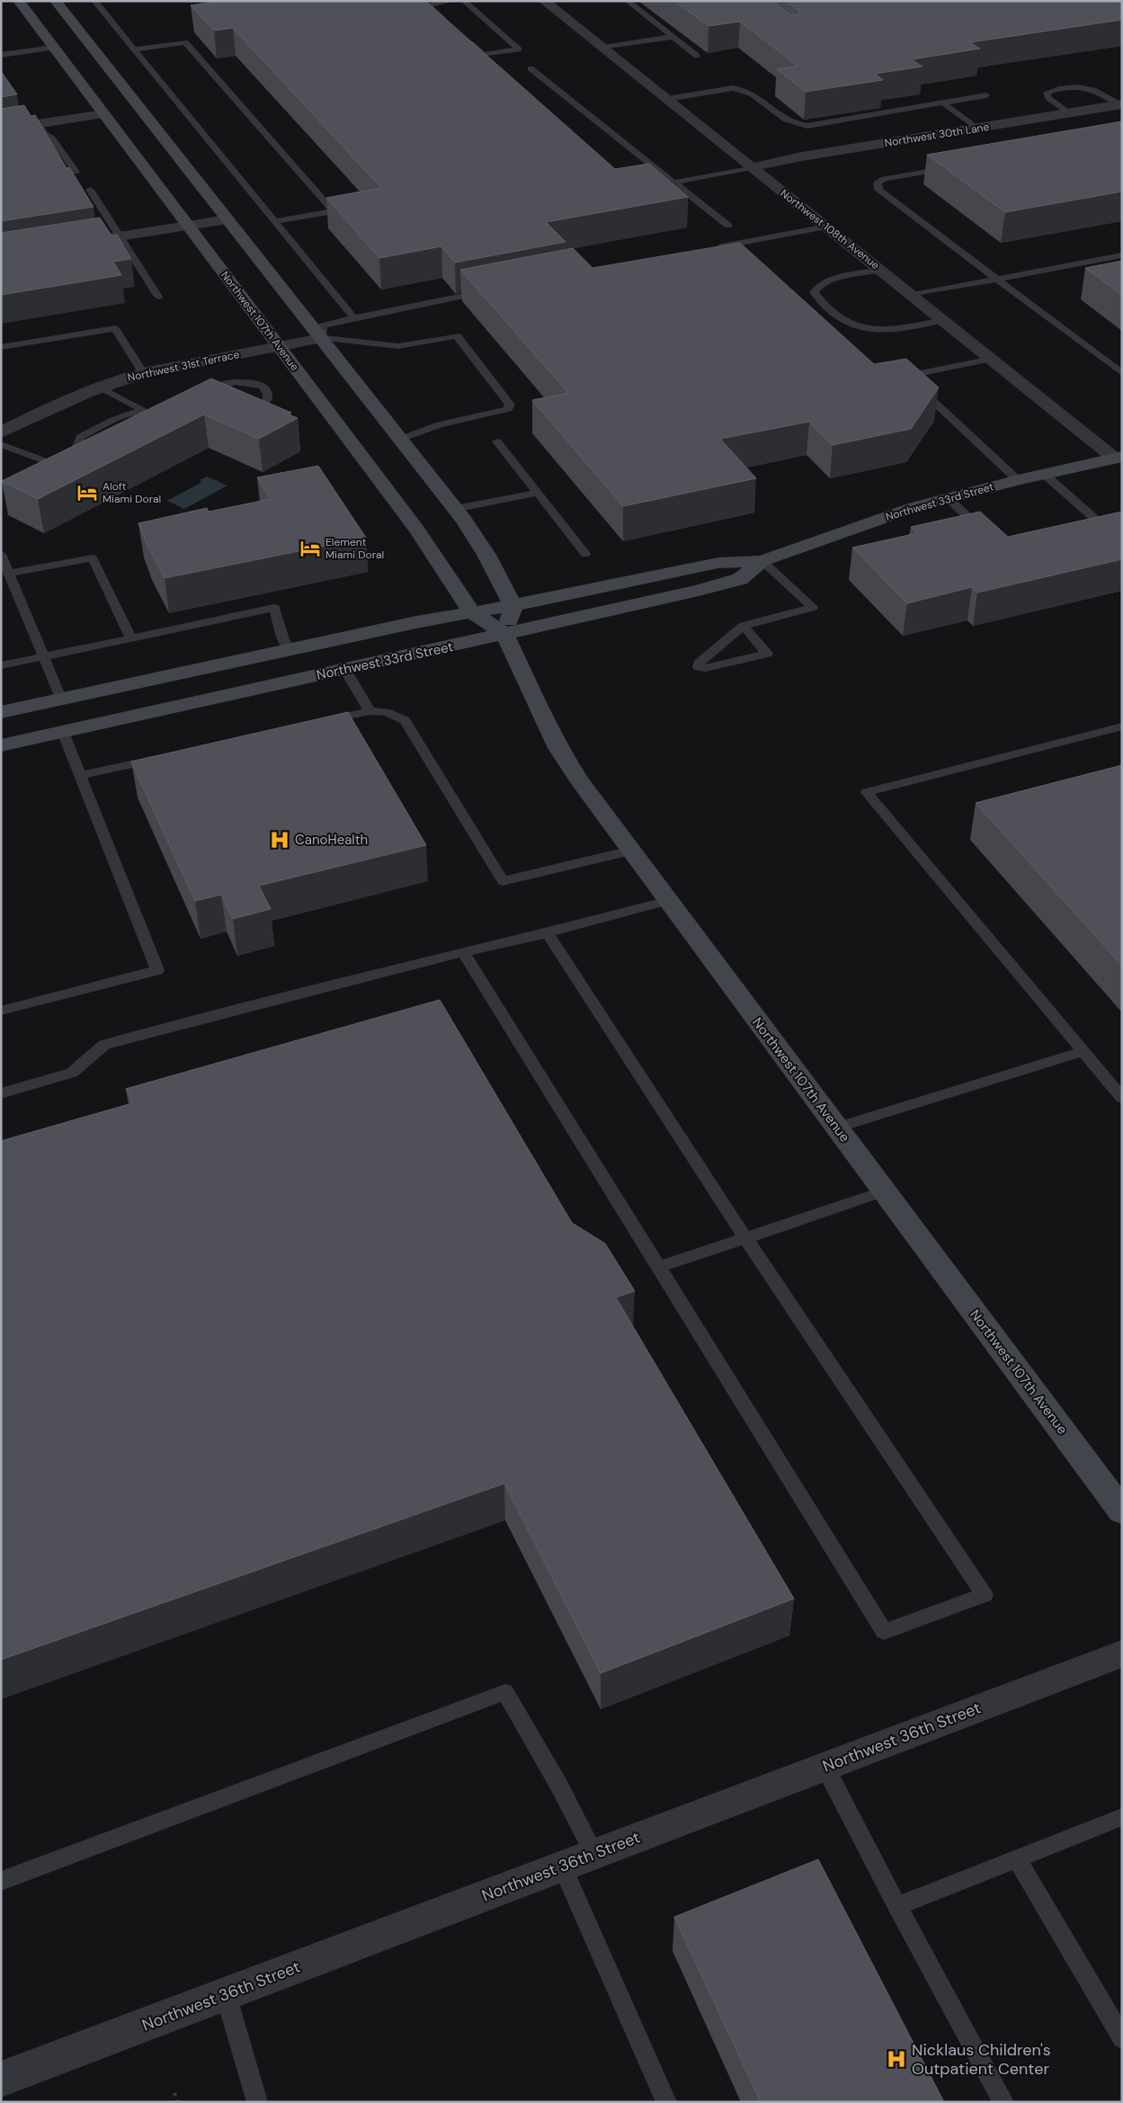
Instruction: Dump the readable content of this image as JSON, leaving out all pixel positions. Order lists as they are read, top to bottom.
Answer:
{
  "streets": {
    "main road": ["Northwest 107th Avenue", "Northwest 33rd Street"],
    "street": [
      "Northwest 30th Lane",
      "Northwest 108th Avenue",
      "Northwest 31st Terrace",
      "Northwest 36th Street"
    ]
  },
  "crossings": [
    ["Northwest 30th Lane", "Northwest 108th Avenue"],
    ["Northwest 108th Avenue", "Northwest 33rd Street"],
    ["Northwest 107th Avenue", "Northwest 31st Terrace"],
    ["Northwest 107th Avenue", "Northwest 33rd Street"]
  ],
  "places": {
    "hotel": ["Aloft Miami Doral", "Element Miami Doral"],
    "hospital": ["CanoHealth", "Nicklaus Children's Outpatient Center"]
  }
}
